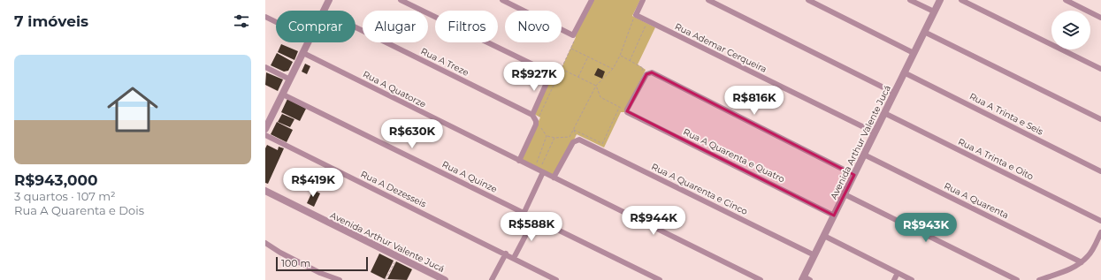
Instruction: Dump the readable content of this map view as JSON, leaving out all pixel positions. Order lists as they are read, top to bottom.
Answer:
{
  "streets": {
    "street": [
      "Rua Ademar Cerqueira",
      "Rua A Treze",
      "Rua A Quatorze",
      "Rua A Trinta e Seis",
      "Avenida Arthur Valente Jucá",
      "Rua A Quarenta e Quatro",
      "Rua A Trinta e Oito",
      "Rua A Quinze",
      "Rua A Dezesseis",
      "Rua A Quarenta e Cinco",
      "Rua A Quarenta"
    ]
  },
  "crossings": [
    ["Rua Ademar Cerqueira", "Avenida Arthur Valente Jucá"],
    ["Rua A Quatorze", "Rua A Quarenta e Cinco"],
    ["Rua A Trinta e Seis", "Avenida Arthur Valente Jucá"],
    ["Avenida Arthur Valente Jucá", "Rua A Quarenta e Quatro"],
    ["Avenida Arthur Valente Jucá", "Rua A Trinta e Oito"],
    ["Avenida Arthur Valente Jucá", "Rua A Quarenta e Cinco"],
    ["Avenida Arthur Valente Jucá", "Rua A Quarenta"]
  ],
  "scale_bar": "100 m",
  "page": {
    "heading": "7 imóveis",
    "chip": [
      "Comprar",
      "Alugar",
      "Filtros",
      "Novo"
    ],
    "list": [
      {
        "name": "R$943,000",
        "note": "3 quartos · 107 m² · Rua A Quarenta e Dois"
      }
    ],
    "price": [
      "R$927K",
      "R$816K",
      "R$630K",
      "R$419K",
      "R$944K",
      "R$588K",
      "R$943K"
    ],
    "scale": "100 m"
  }
}
